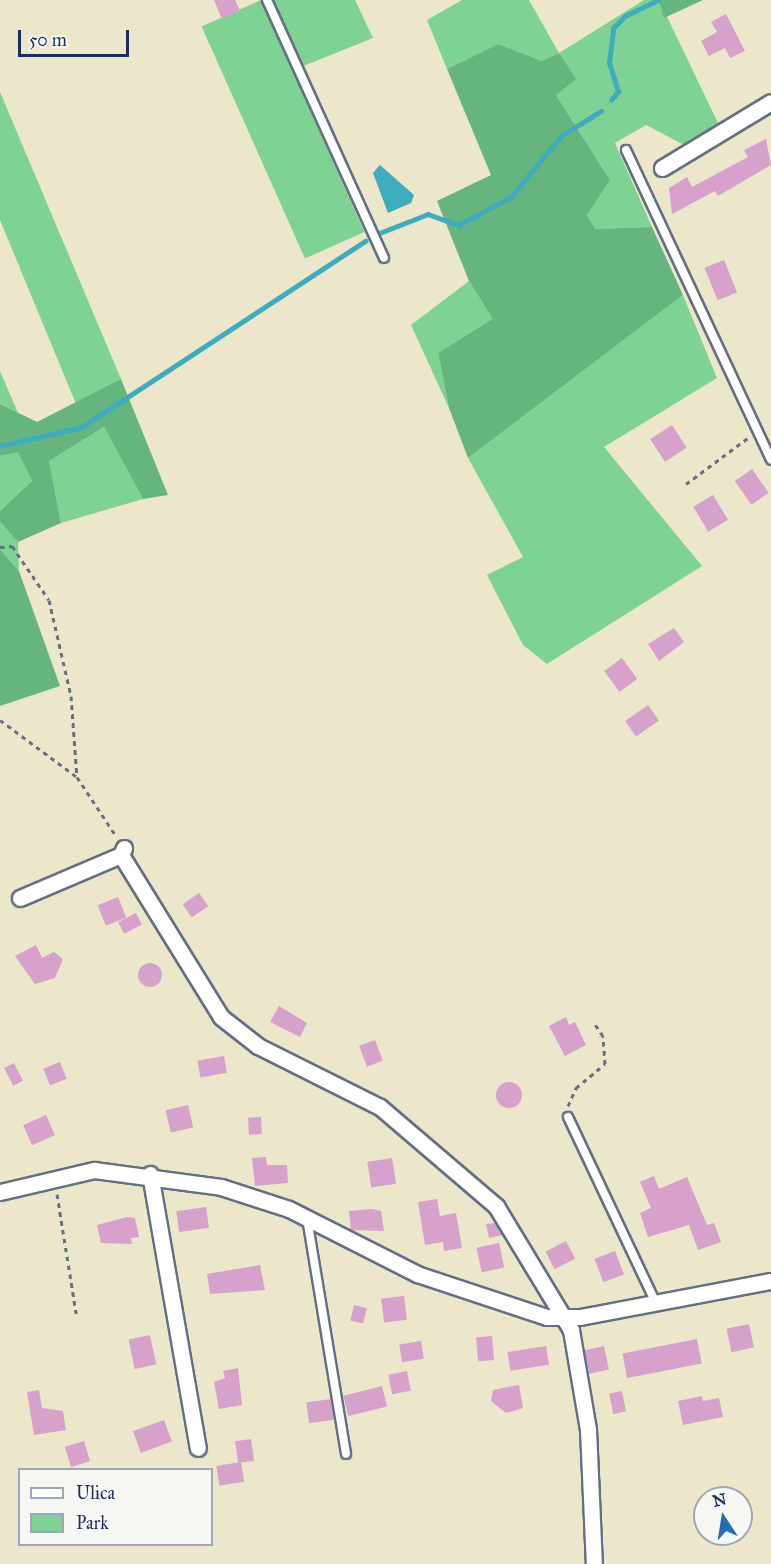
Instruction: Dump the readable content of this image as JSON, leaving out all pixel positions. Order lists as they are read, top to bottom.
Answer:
{
  "legend": ["Ulica", "Park"],
  "scale_bar": "50 m",
  "north": "top"
}
